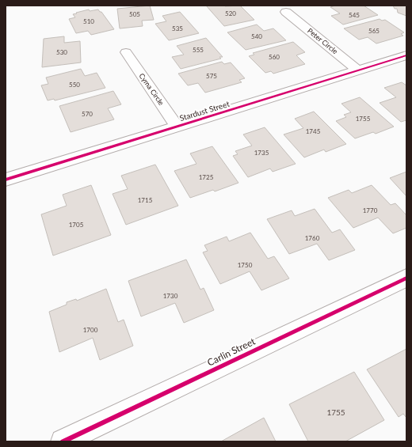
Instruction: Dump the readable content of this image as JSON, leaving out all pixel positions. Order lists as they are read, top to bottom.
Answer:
{
  "streets": {
    "street": [
      "Peter Circle",
      "Cyma Circle",
      "Stardust Street",
      "Carlin Street"
    ]
  },
  "crossings": [
    ["Peter Circle", "Stardust Street"],
    ["Cyma Circle", "Stardust Street"]
  ],
  "house_numbers": [
    "520",
    "505",
    "545",
    "510",
    "535",
    "565",
    "540",
    "555",
    "530",
    "560",
    "575",
    "550",
    "570",
    "1755",
    "1745",
    "1735",
    "1725",
    "1715",
    "1770",
    "1705",
    "1760",
    "1750",
    "1730",
    "1700",
    "1755"
  ]
}
